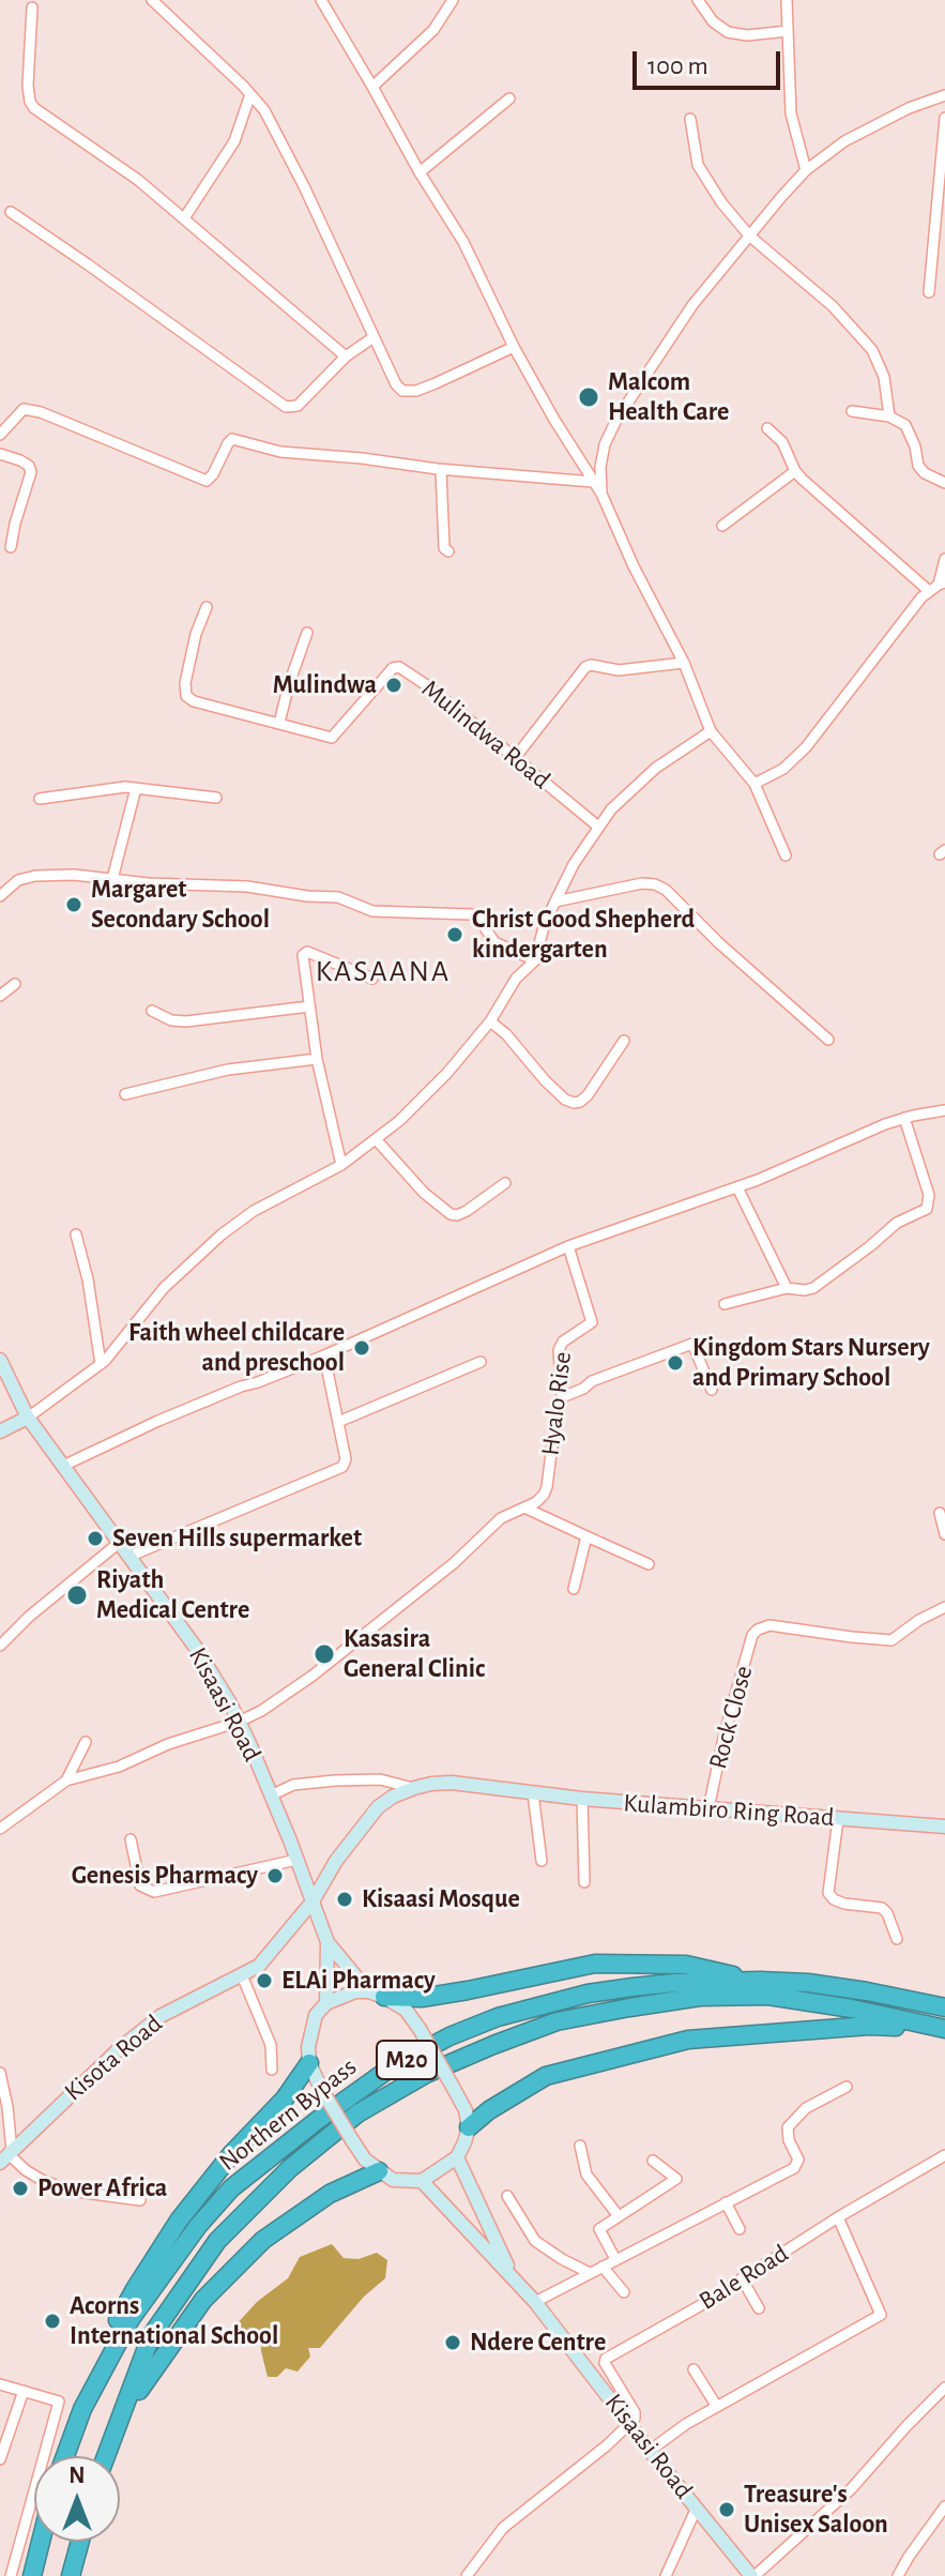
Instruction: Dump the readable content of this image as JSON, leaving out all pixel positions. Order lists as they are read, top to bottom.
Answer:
{
  "streets": {
    "highway": ["M20", "Northern Bypass"],
    "main road": ["Kisaasi Road", "Kulambiro Ring Road", "Kisota Road"],
    "street": [
      "Mulindwa Road",
      "Hyalo Rise",
      "Rock Close",
      "Bale Road"
    ]
  },
  "crossings": [
    ["Hyalo Rise", "Kisaasi Road"],
    ["Kisaasi Road", "Kisota Road"],
    ["Kisaasi Road", "Bale Road"],
    ["Rock Close", "Kulambiro Ring Road"],
    ["Kulambiro Ring Road", "Kisota Road"]
  ],
  "districts": ["KASAANA"],
  "places": [
    "Malcom Health Care",
    "Mulindwa",
    "Margaret Secondary School",
    "Christ Good Shepherd kindergarten",
    "Faith wheel childcare and preschool",
    "Kingdom Stars Nursery and Primary School",
    "Seven Hills supermarket",
    "Riyath Medical Centre",
    "Kasasira General Clinic",
    "Genesis Pharmacy",
    "Kisaasi Mosque",
    "ELAi Pharmacy",
    "Power Africa",
    "Acorns International School",
    "Ndere Centre",
    "Treasure's Unisex Saloon"
  ],
  "scale_bar": "100 m",
  "north": "top"
}
